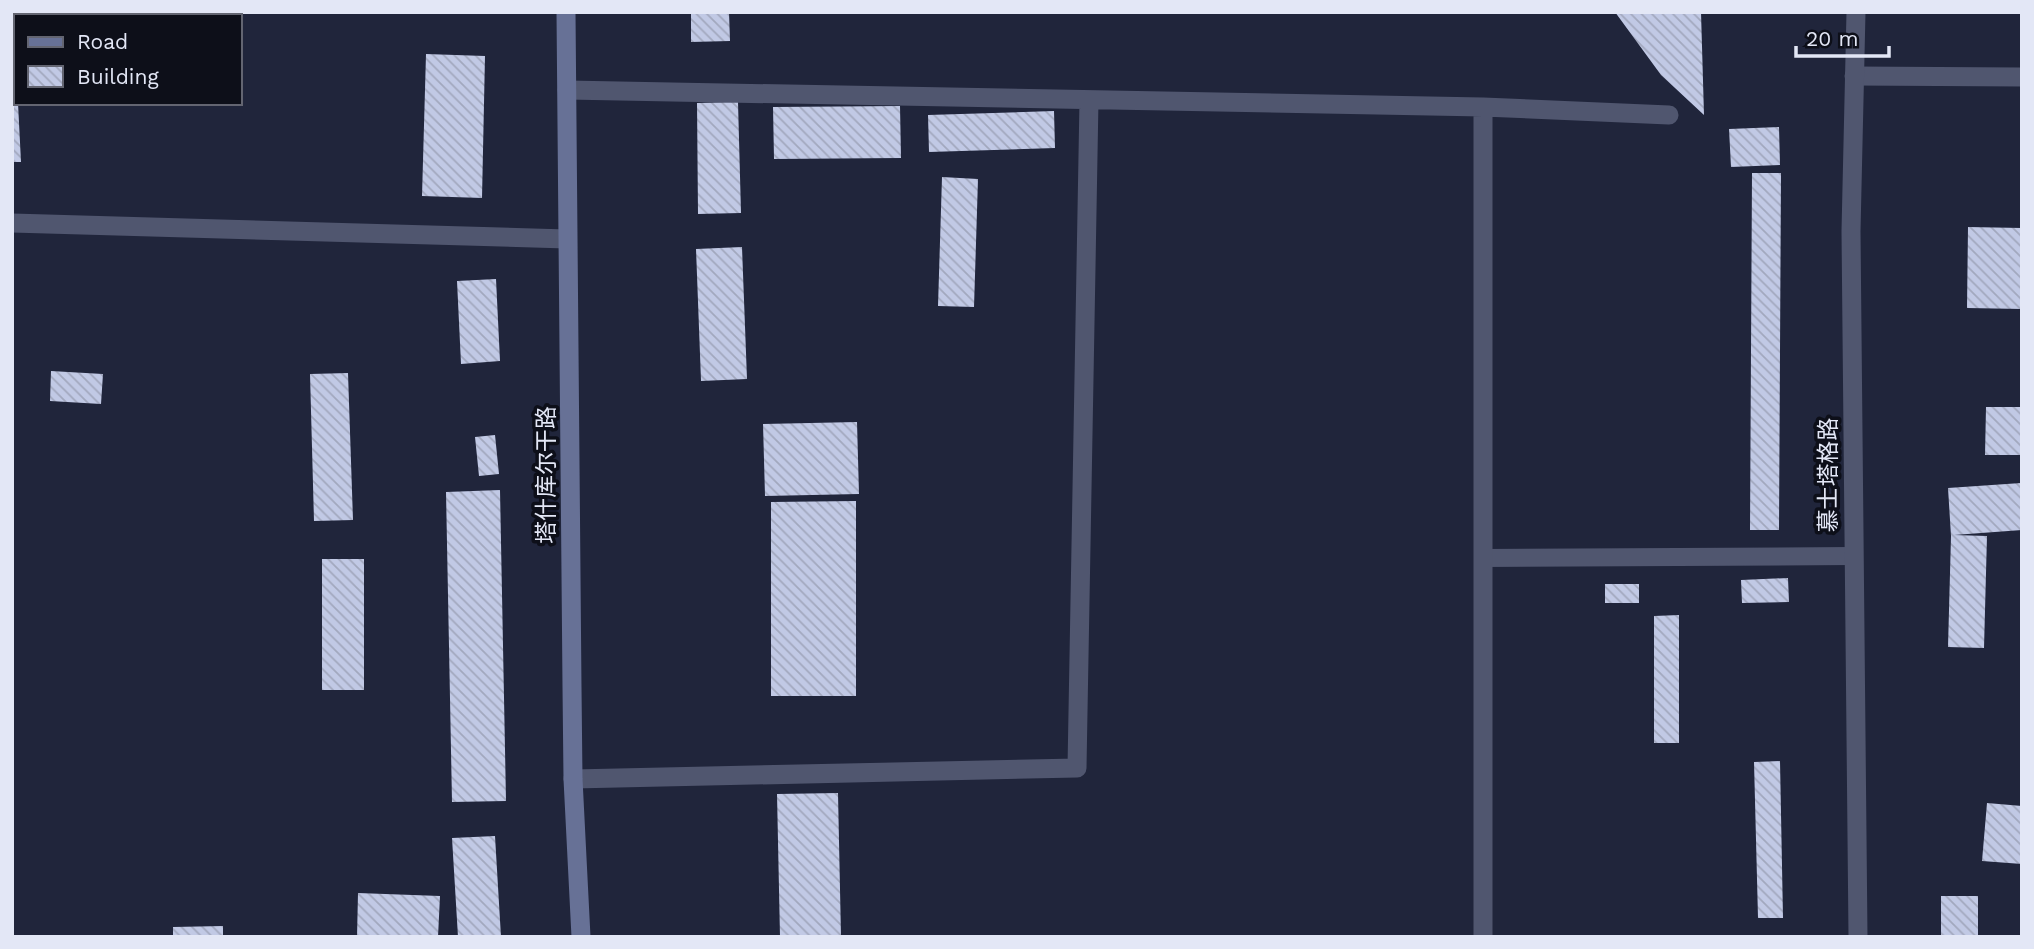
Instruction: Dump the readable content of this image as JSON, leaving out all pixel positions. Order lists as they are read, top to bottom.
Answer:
{
  "streets": {
    "main road": ["塔什库尔干路"],
    "street": ["慕士塔格路"]
  },
  "legend": ["Road", "Building"],
  "scale_bar": "20 m"
}
